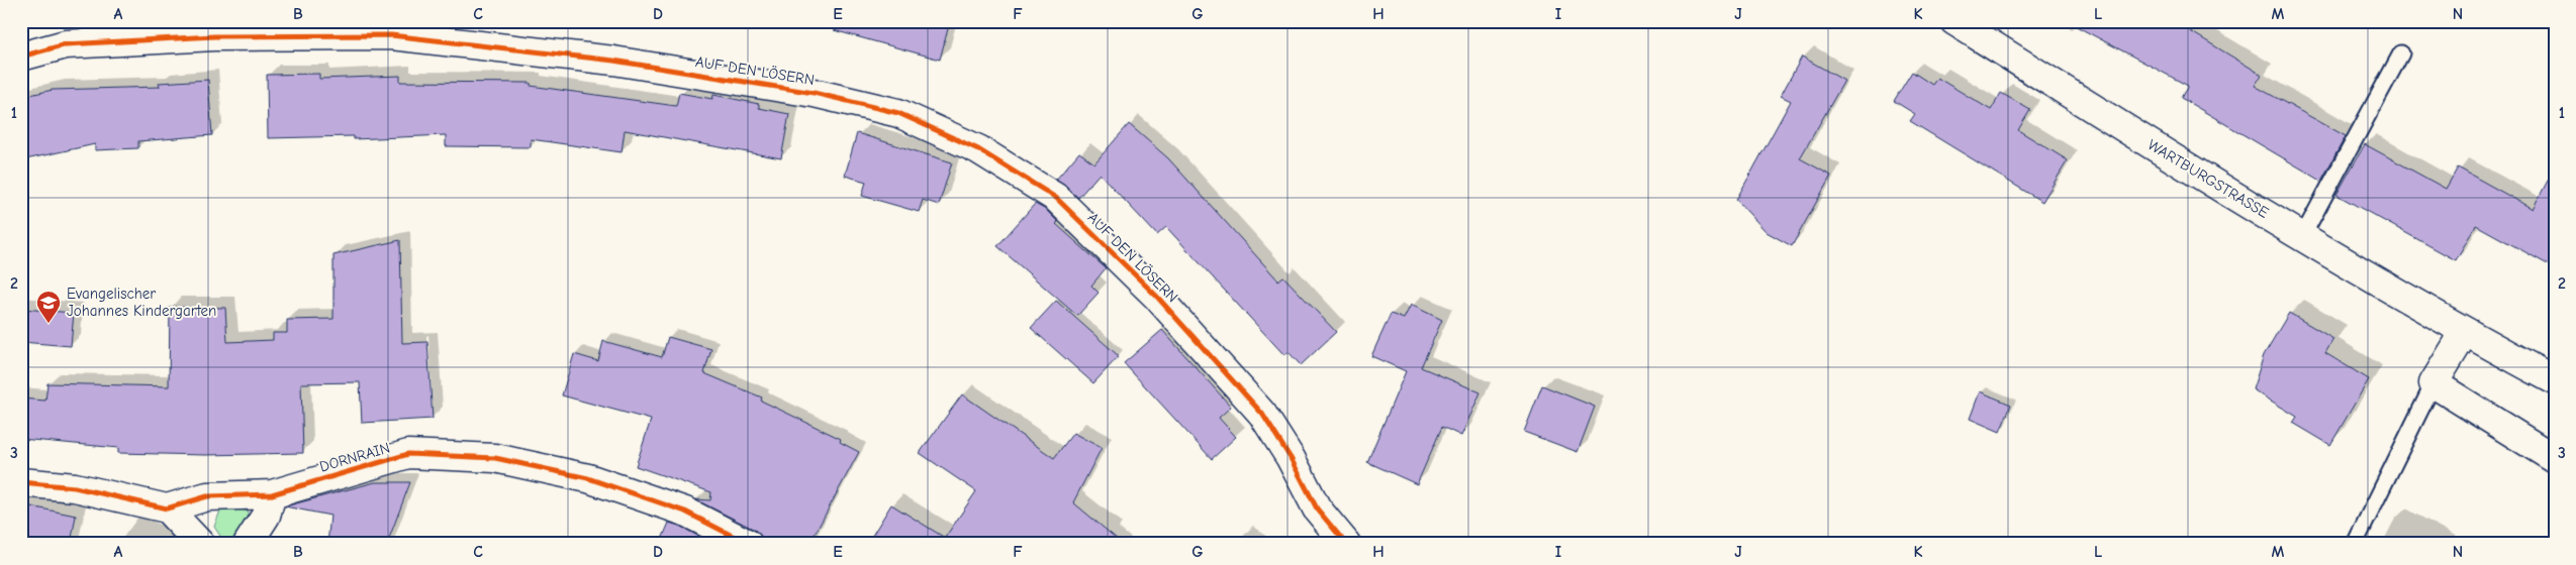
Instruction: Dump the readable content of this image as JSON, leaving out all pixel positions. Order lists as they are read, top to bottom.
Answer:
{
  "streets": {
    "street": ["AUF DEN LÖSERN", "WARTBURGSTRASSE", "DORNRAIN"]
  },
  "places": {
    "school or university": ["Evangelischer Johannes Kindergarten"]
  },
  "grid": {
    "columns": [
      "A",
      "B",
      "C",
      "D",
      "E",
      "F",
      "G",
      "H",
      "I",
      "J",
      "K",
      "L",
      "M",
      "N"
    ],
    "rows": ["1", "2", "3"]
  }
}
